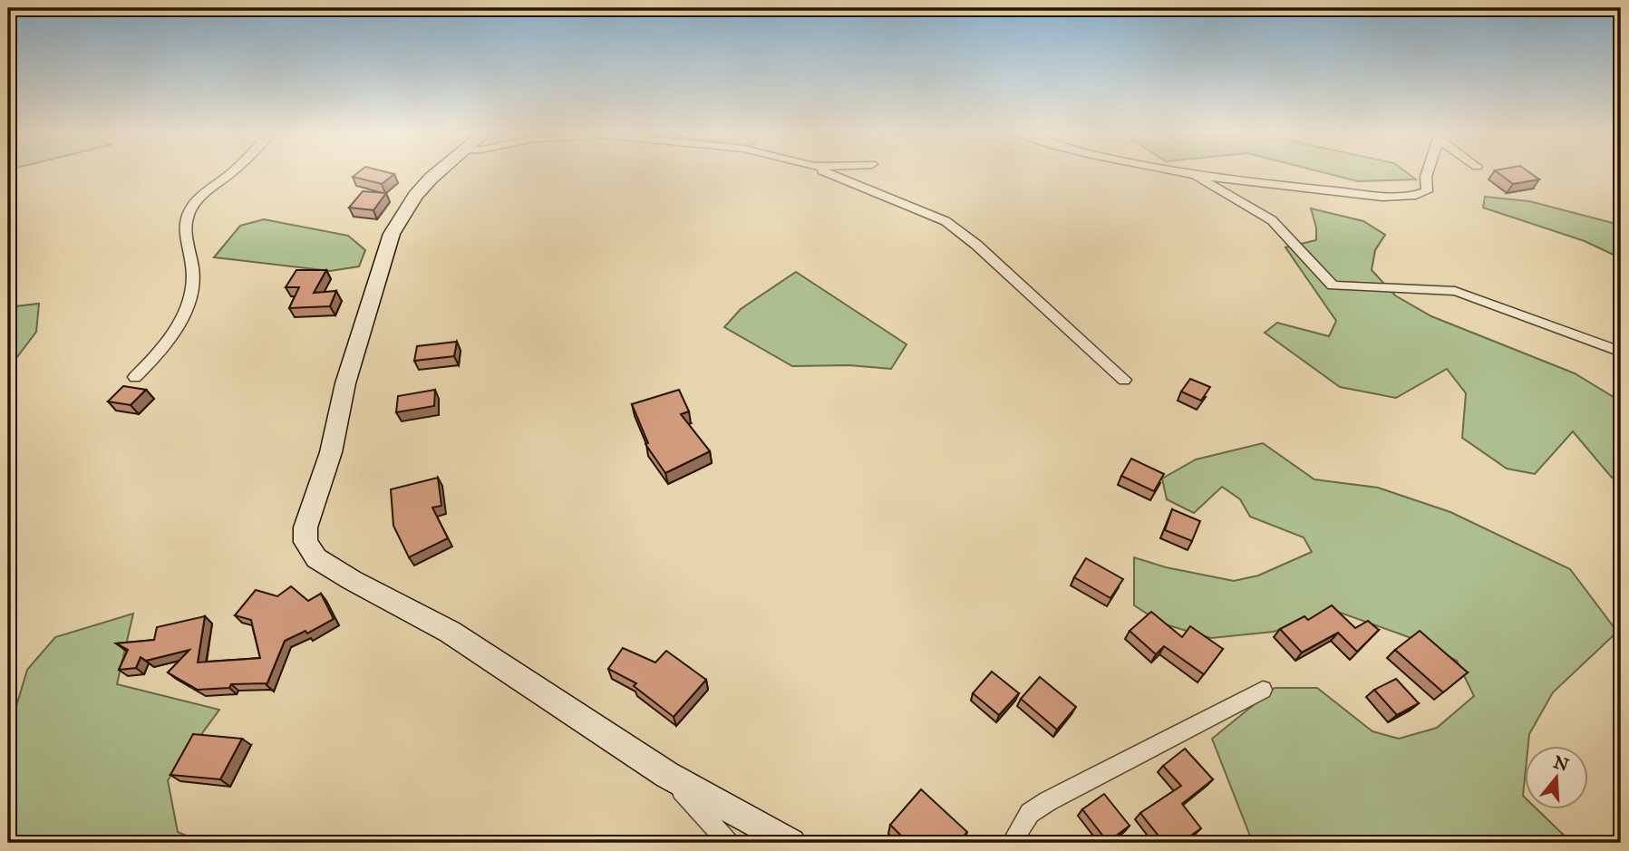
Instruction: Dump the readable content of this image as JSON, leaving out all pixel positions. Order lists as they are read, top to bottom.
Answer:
{
  "north": "top"
}
